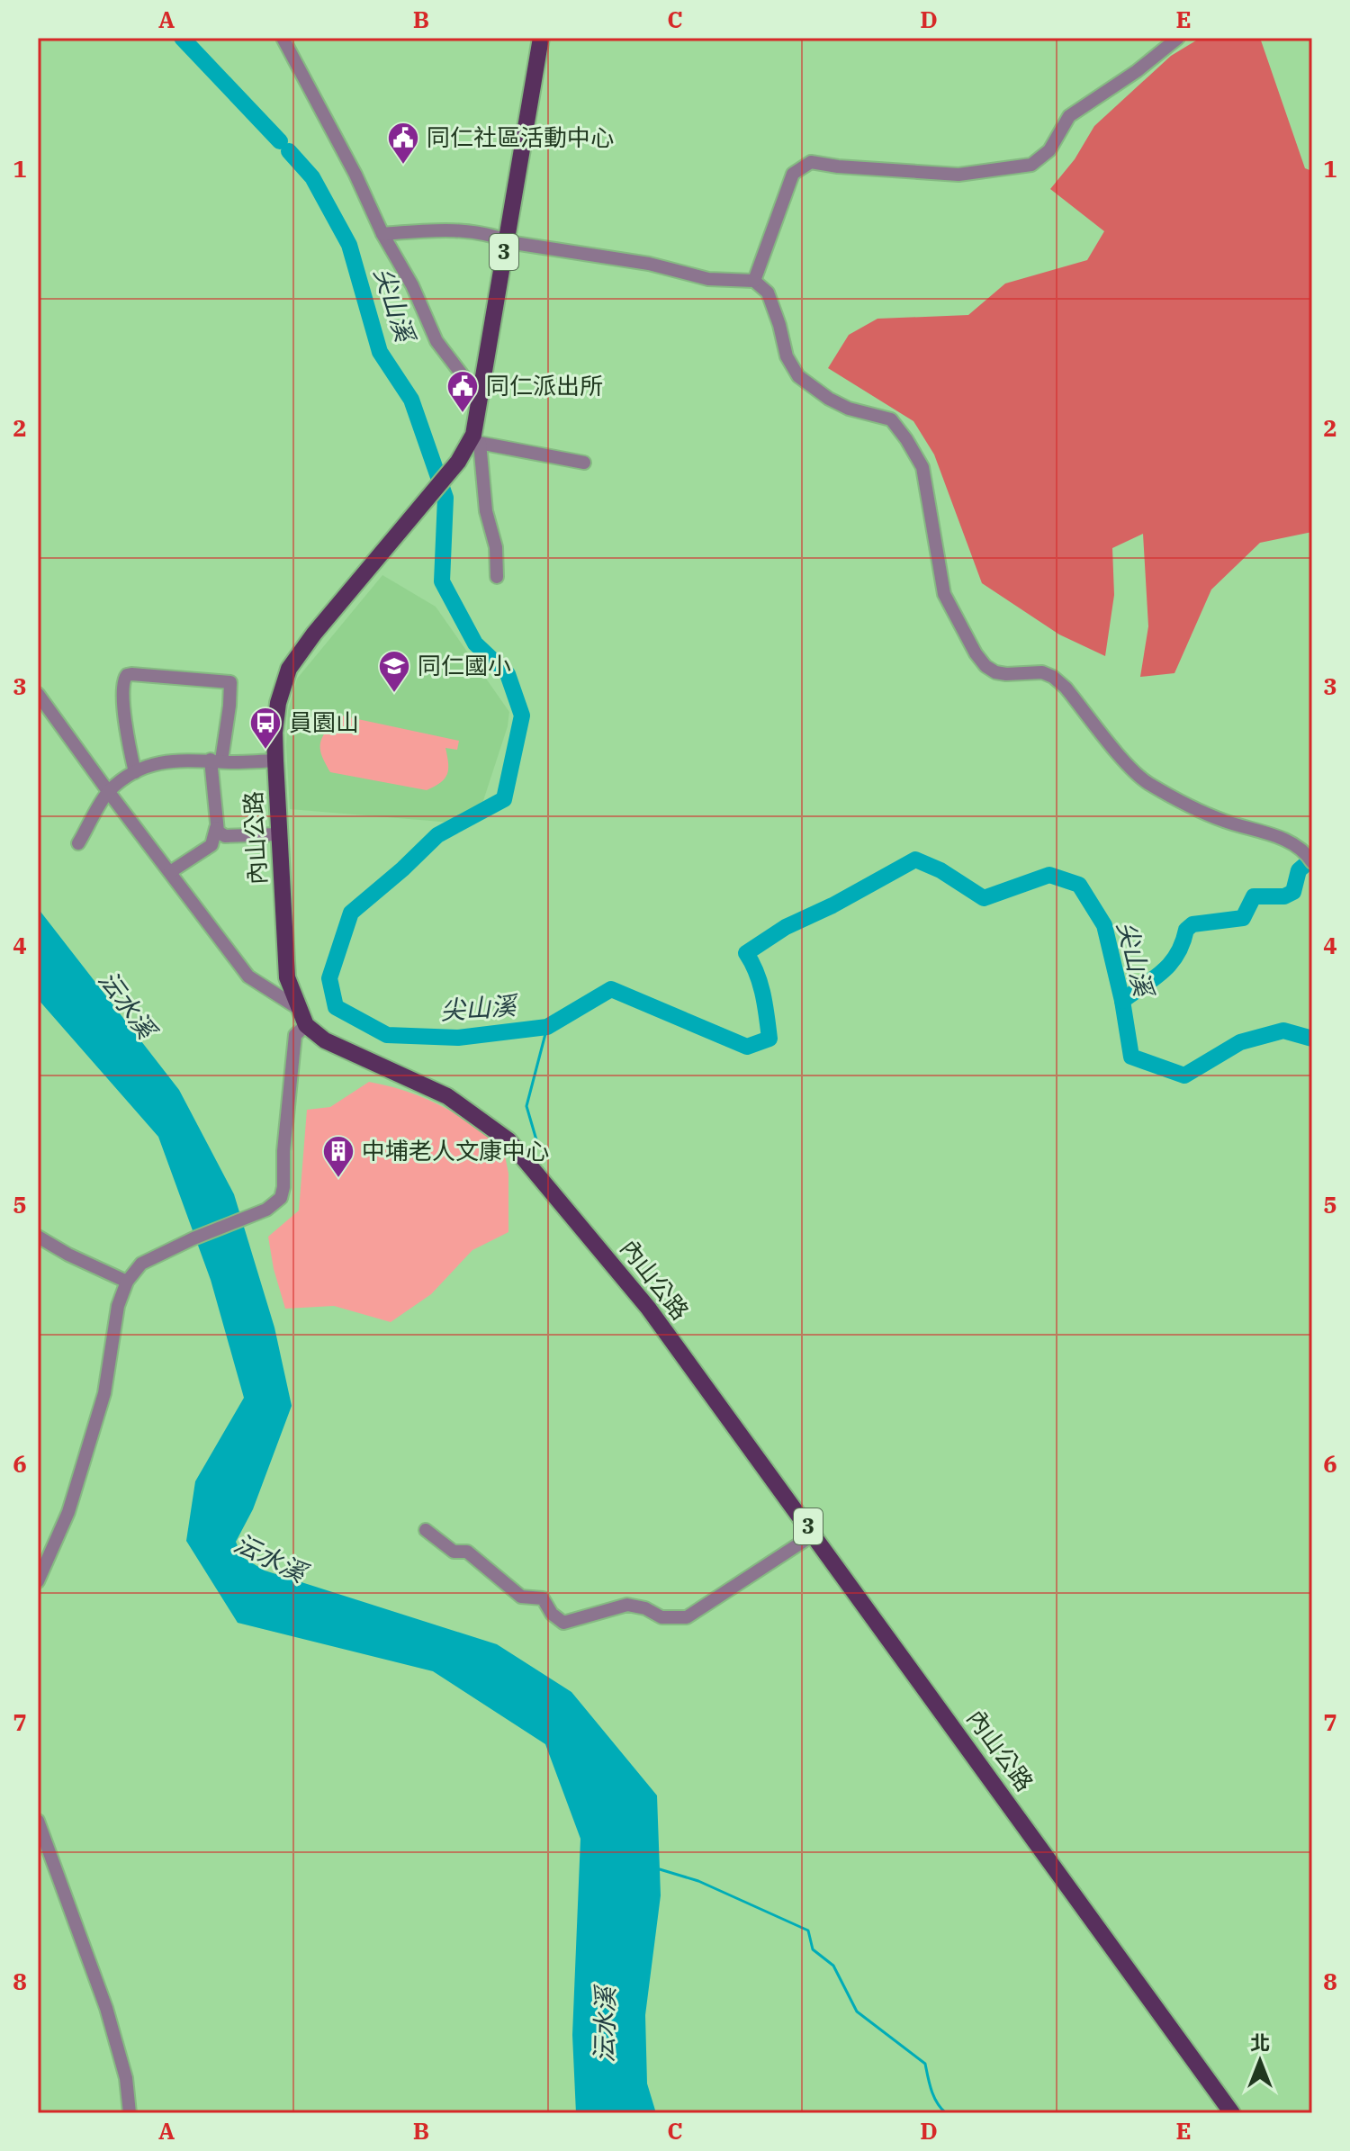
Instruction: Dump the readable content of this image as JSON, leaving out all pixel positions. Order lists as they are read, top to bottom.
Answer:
{
  "streets": {
    "main road": ["3", "內山公路"]
  },
  "crossings": [
    ["3", "內山公路"]
  ],
  "water": ["尖山溪", "沄水溪"],
  "places": {
    "public building": ["同仁社區活動中心", "同仁派出所"],
    "school or university": ["同仁國小"],
    "bus stop": ["員園山"],
    "building": ["中埔老人文康中心"]
  },
  "north": "top",
  "grid": {
    "columns": [
      "A",
      "B",
      "C",
      "D",
      "E"
    ],
    "rows": [
      "1",
      "2",
      "3",
      "4",
      "5",
      "6",
      "7",
      "8"
    ]
  }
}
